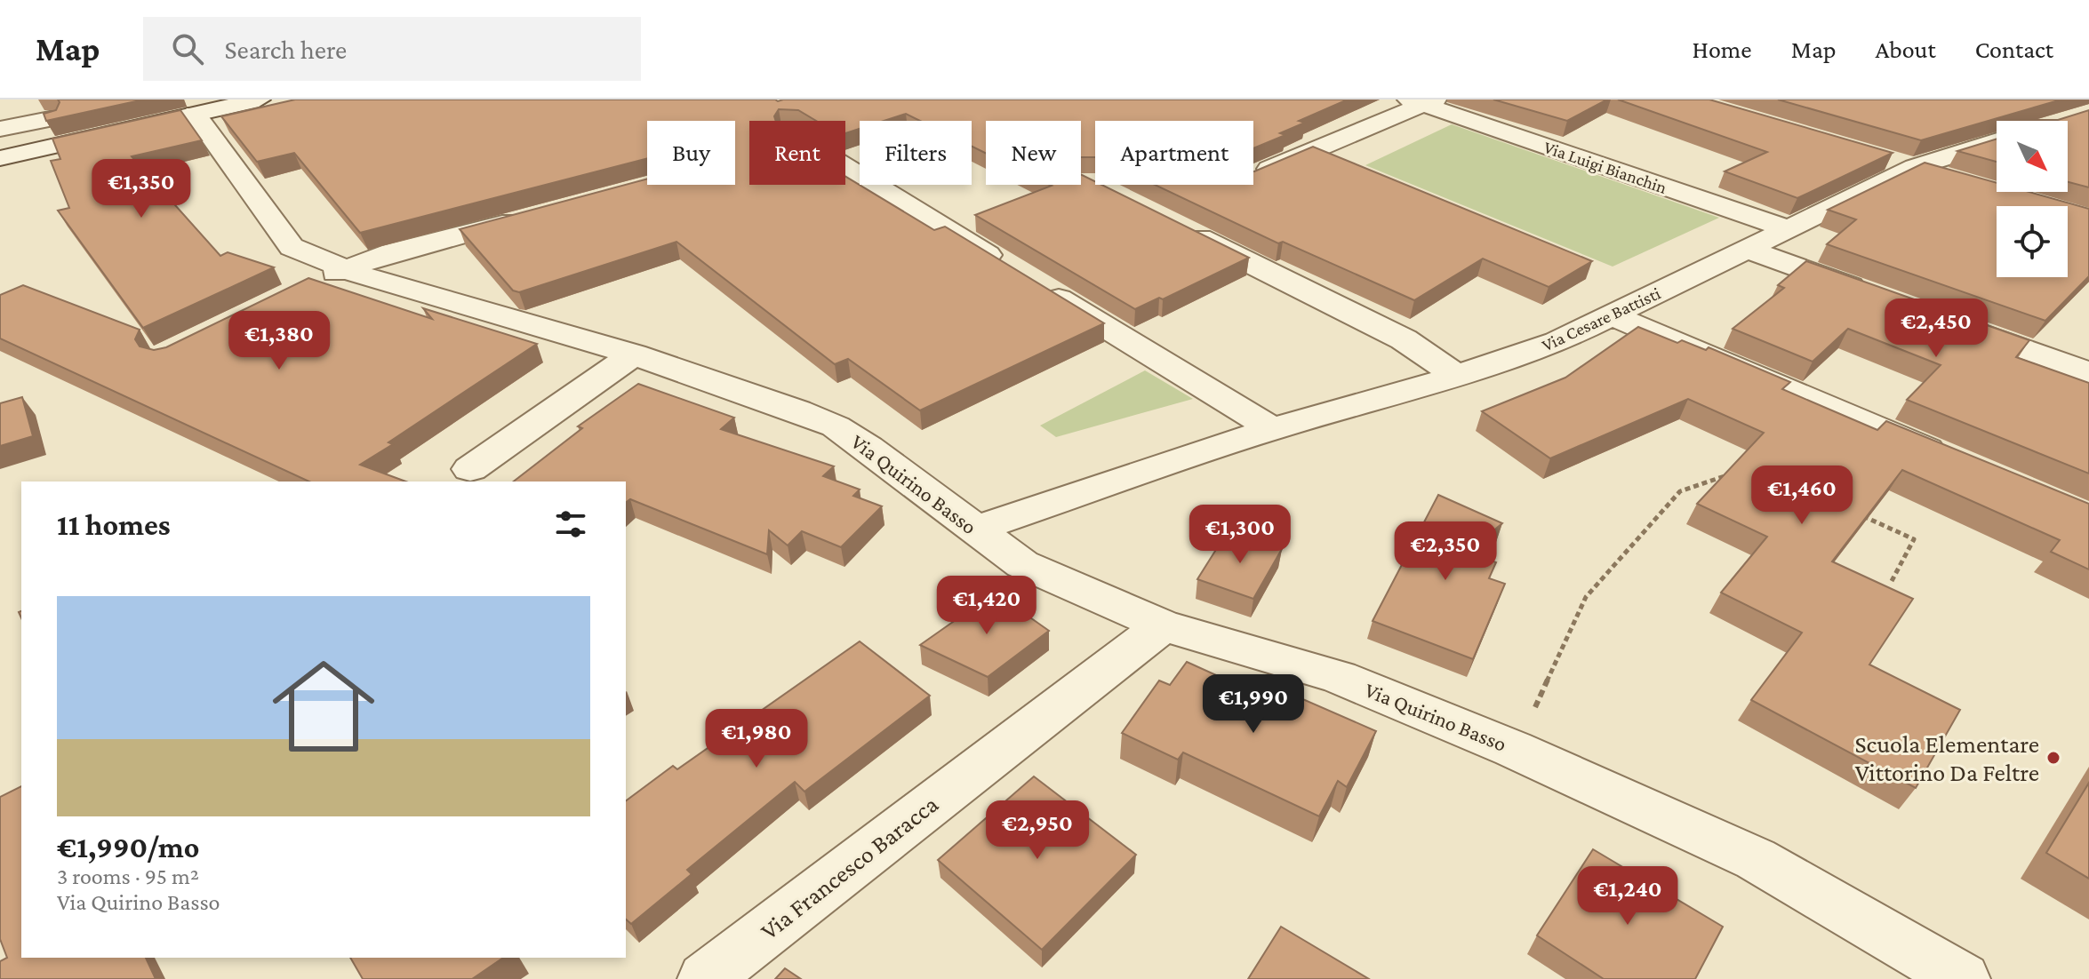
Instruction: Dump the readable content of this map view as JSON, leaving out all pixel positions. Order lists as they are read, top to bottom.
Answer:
{
  "streets": {
    "street": [
      "Via Luigi Bianchin",
      "Via Cesare Battisti",
      "Via Quirino Basso",
      "Via Francesco Baracca"
    ]
  },
  "crossings": [
    ["Via Luigi Bianchin", "Via Cesare Battisti"],
    ["Via Cesare Battisti", "Via Quirino Basso"],
    ["Via Quirino Basso", "Via Francesco Baracca"]
  ],
  "places": ["Scuola Elementare Vittorino Da Feltre"],
  "north": "bottom right",
  "page": {
    "header": "Map",
    "search": "Search here",
    "nav": [
      "Home",
      "Map",
      "About",
      "Contact"
    ],
    "chip": [
      "Buy",
      "Rent",
      "Filters",
      "New",
      "Apartment"
    ],
    "price": [
      "€1,350",
      "€2,450",
      "€1,380",
      "€1,460",
      "€1,300",
      "€2,350",
      "€1,420",
      "€1,990",
      "€1,980",
      "€2,950",
      "€1,240"
    ],
    "heading": "11 homes",
    "list": [
      {
        "name": "€1,990/mo",
        "note": "3 rooms · 95 m² · Via Quirino Basso"
      }
    ]
  }
}
